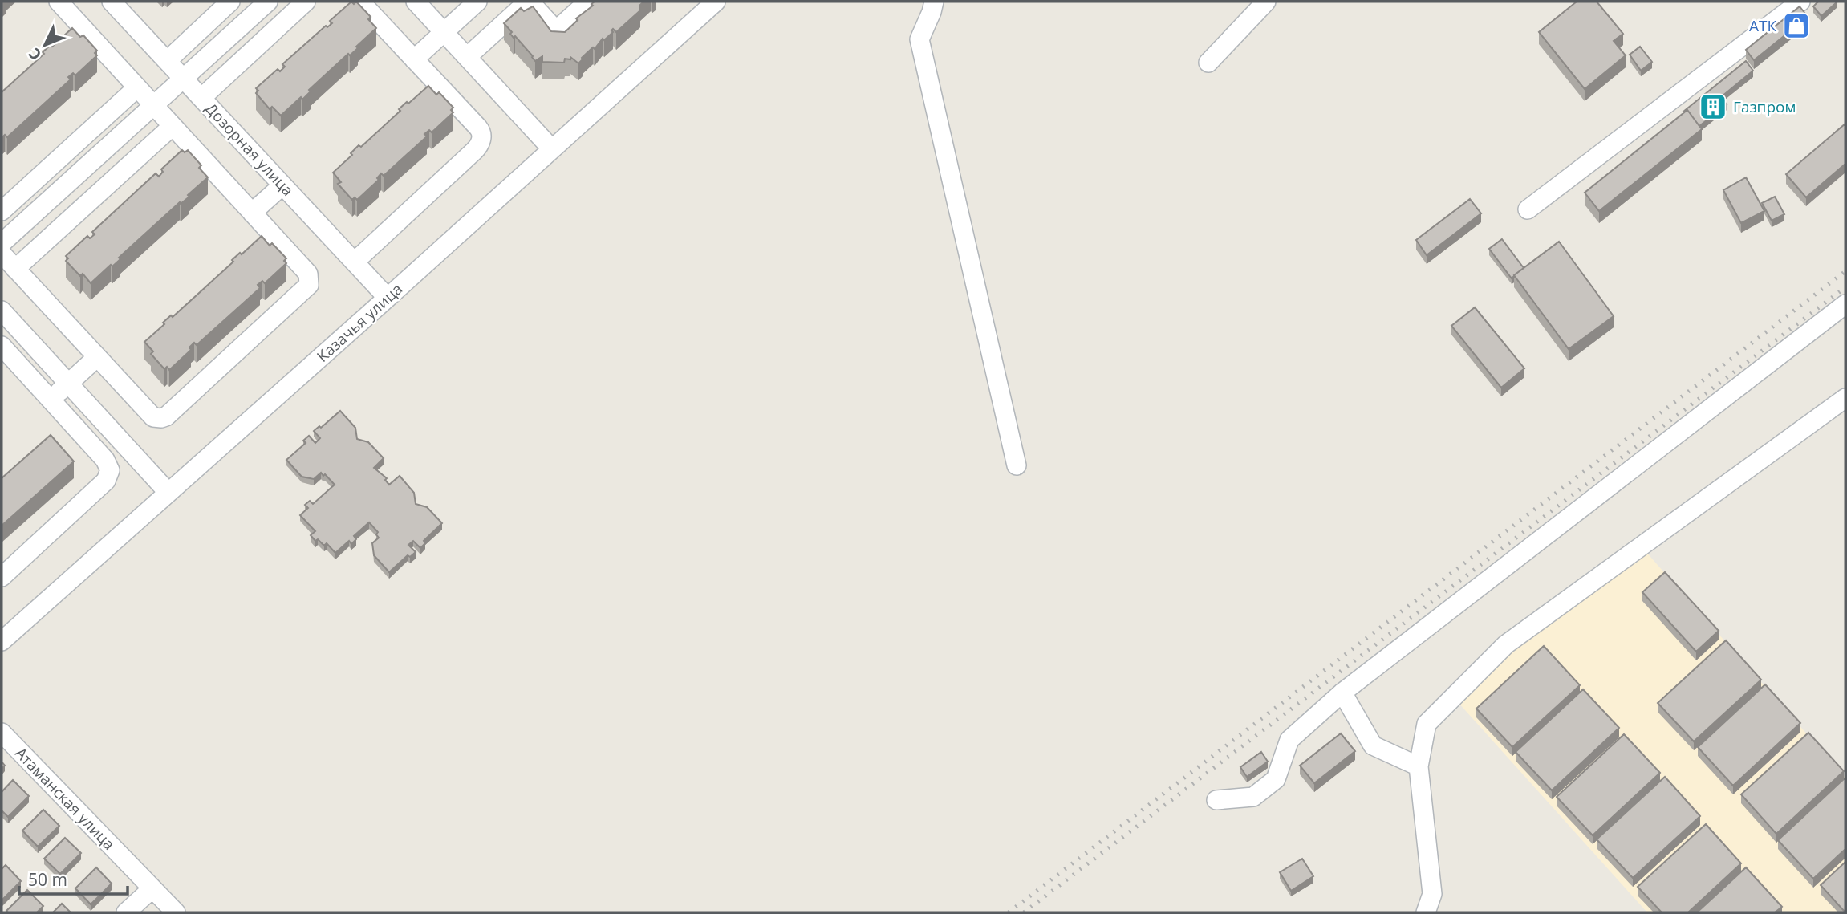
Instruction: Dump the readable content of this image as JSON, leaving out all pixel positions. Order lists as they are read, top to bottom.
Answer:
{
  "streets": {
    "street": ["Дозорная улица", "Казачья улица", "Атаманская улица"]
  },
  "crossings": [
    ["Дозорная улица", "Казачья улица"]
  ],
  "places": {
    "shop": ["АТК"],
    "building": ["Газпром"]
  },
  "scale_bar": "50 m",
  "north": "bottom left"
}
